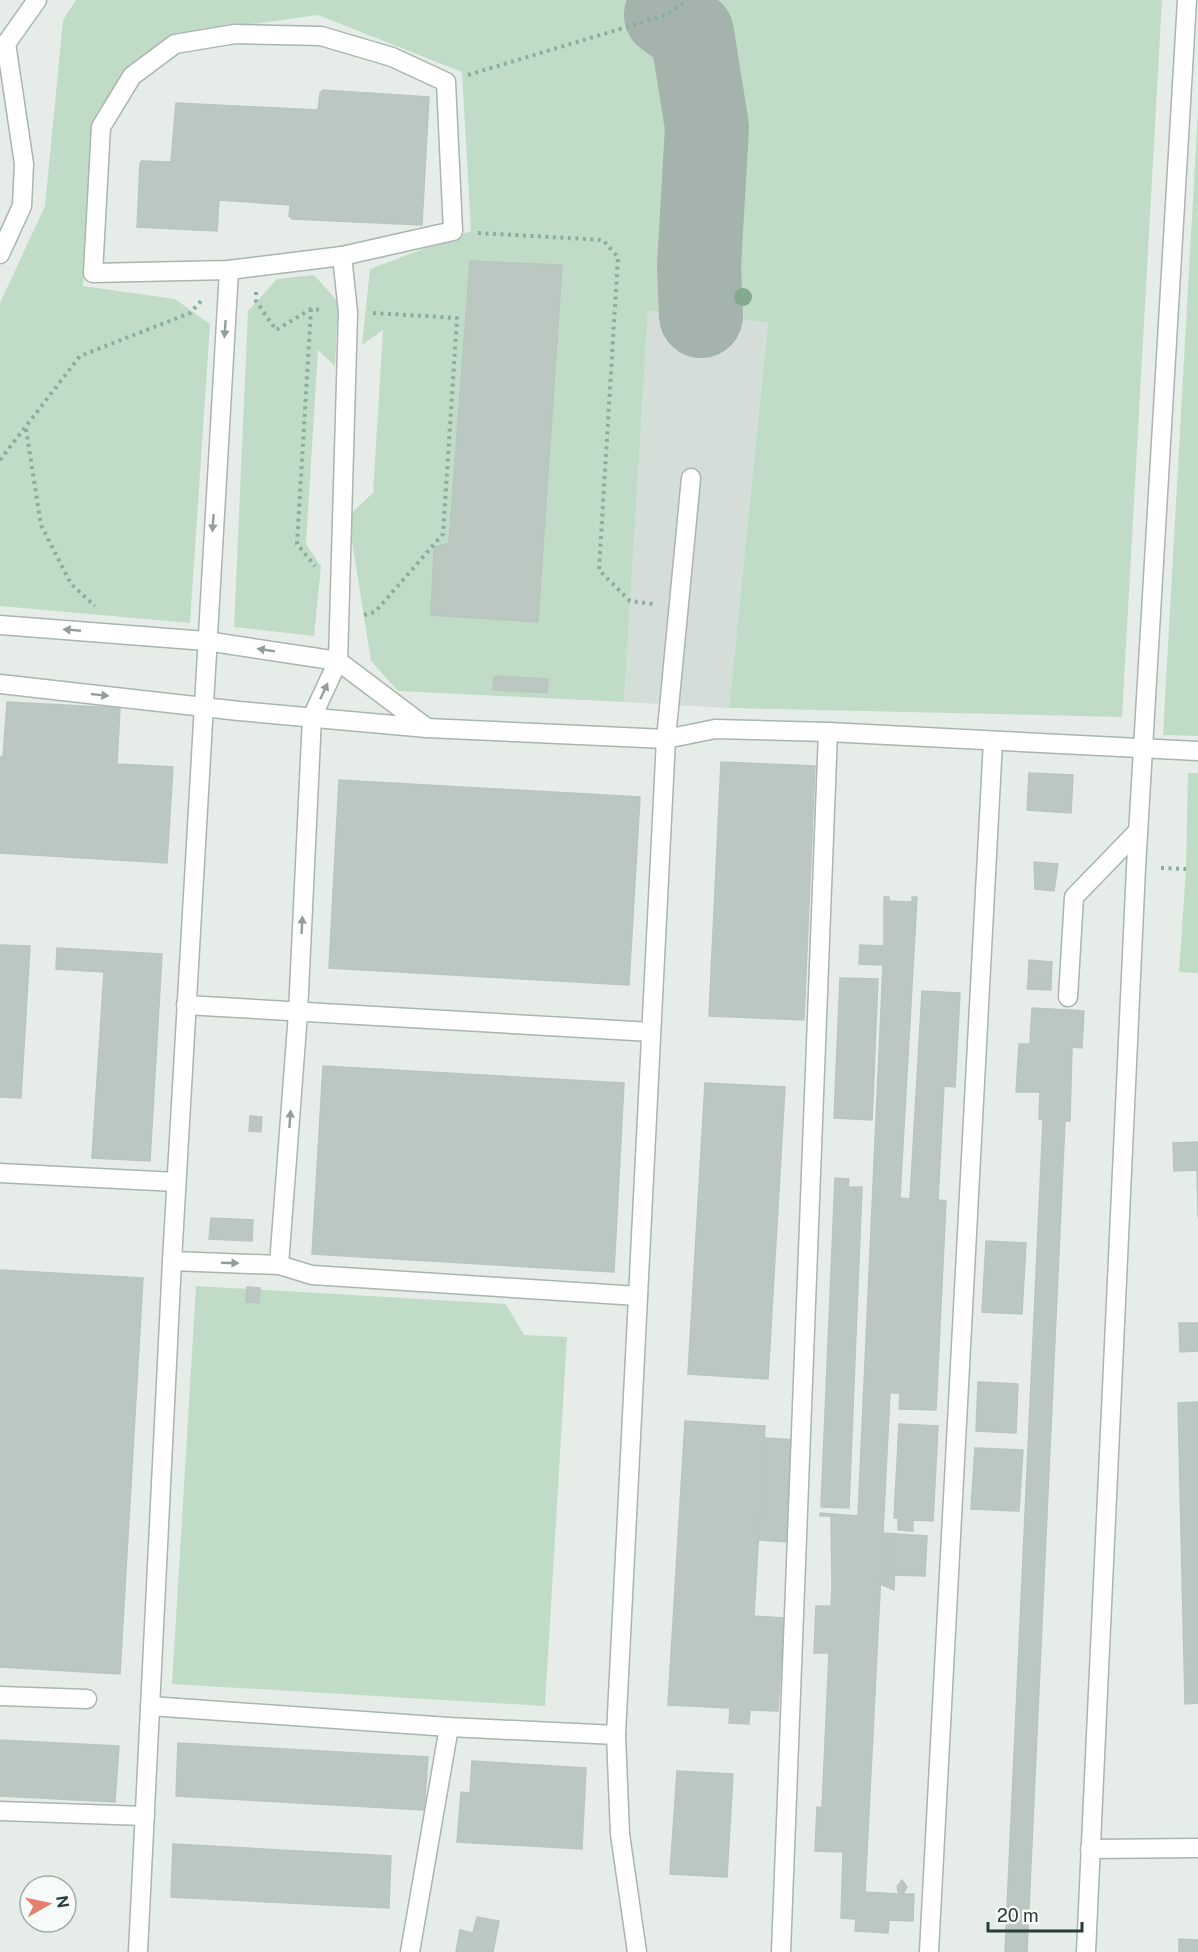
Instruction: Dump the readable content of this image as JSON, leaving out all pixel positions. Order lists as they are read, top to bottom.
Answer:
{
  "scale_bar": "20 m",
  "north": "right"
}
